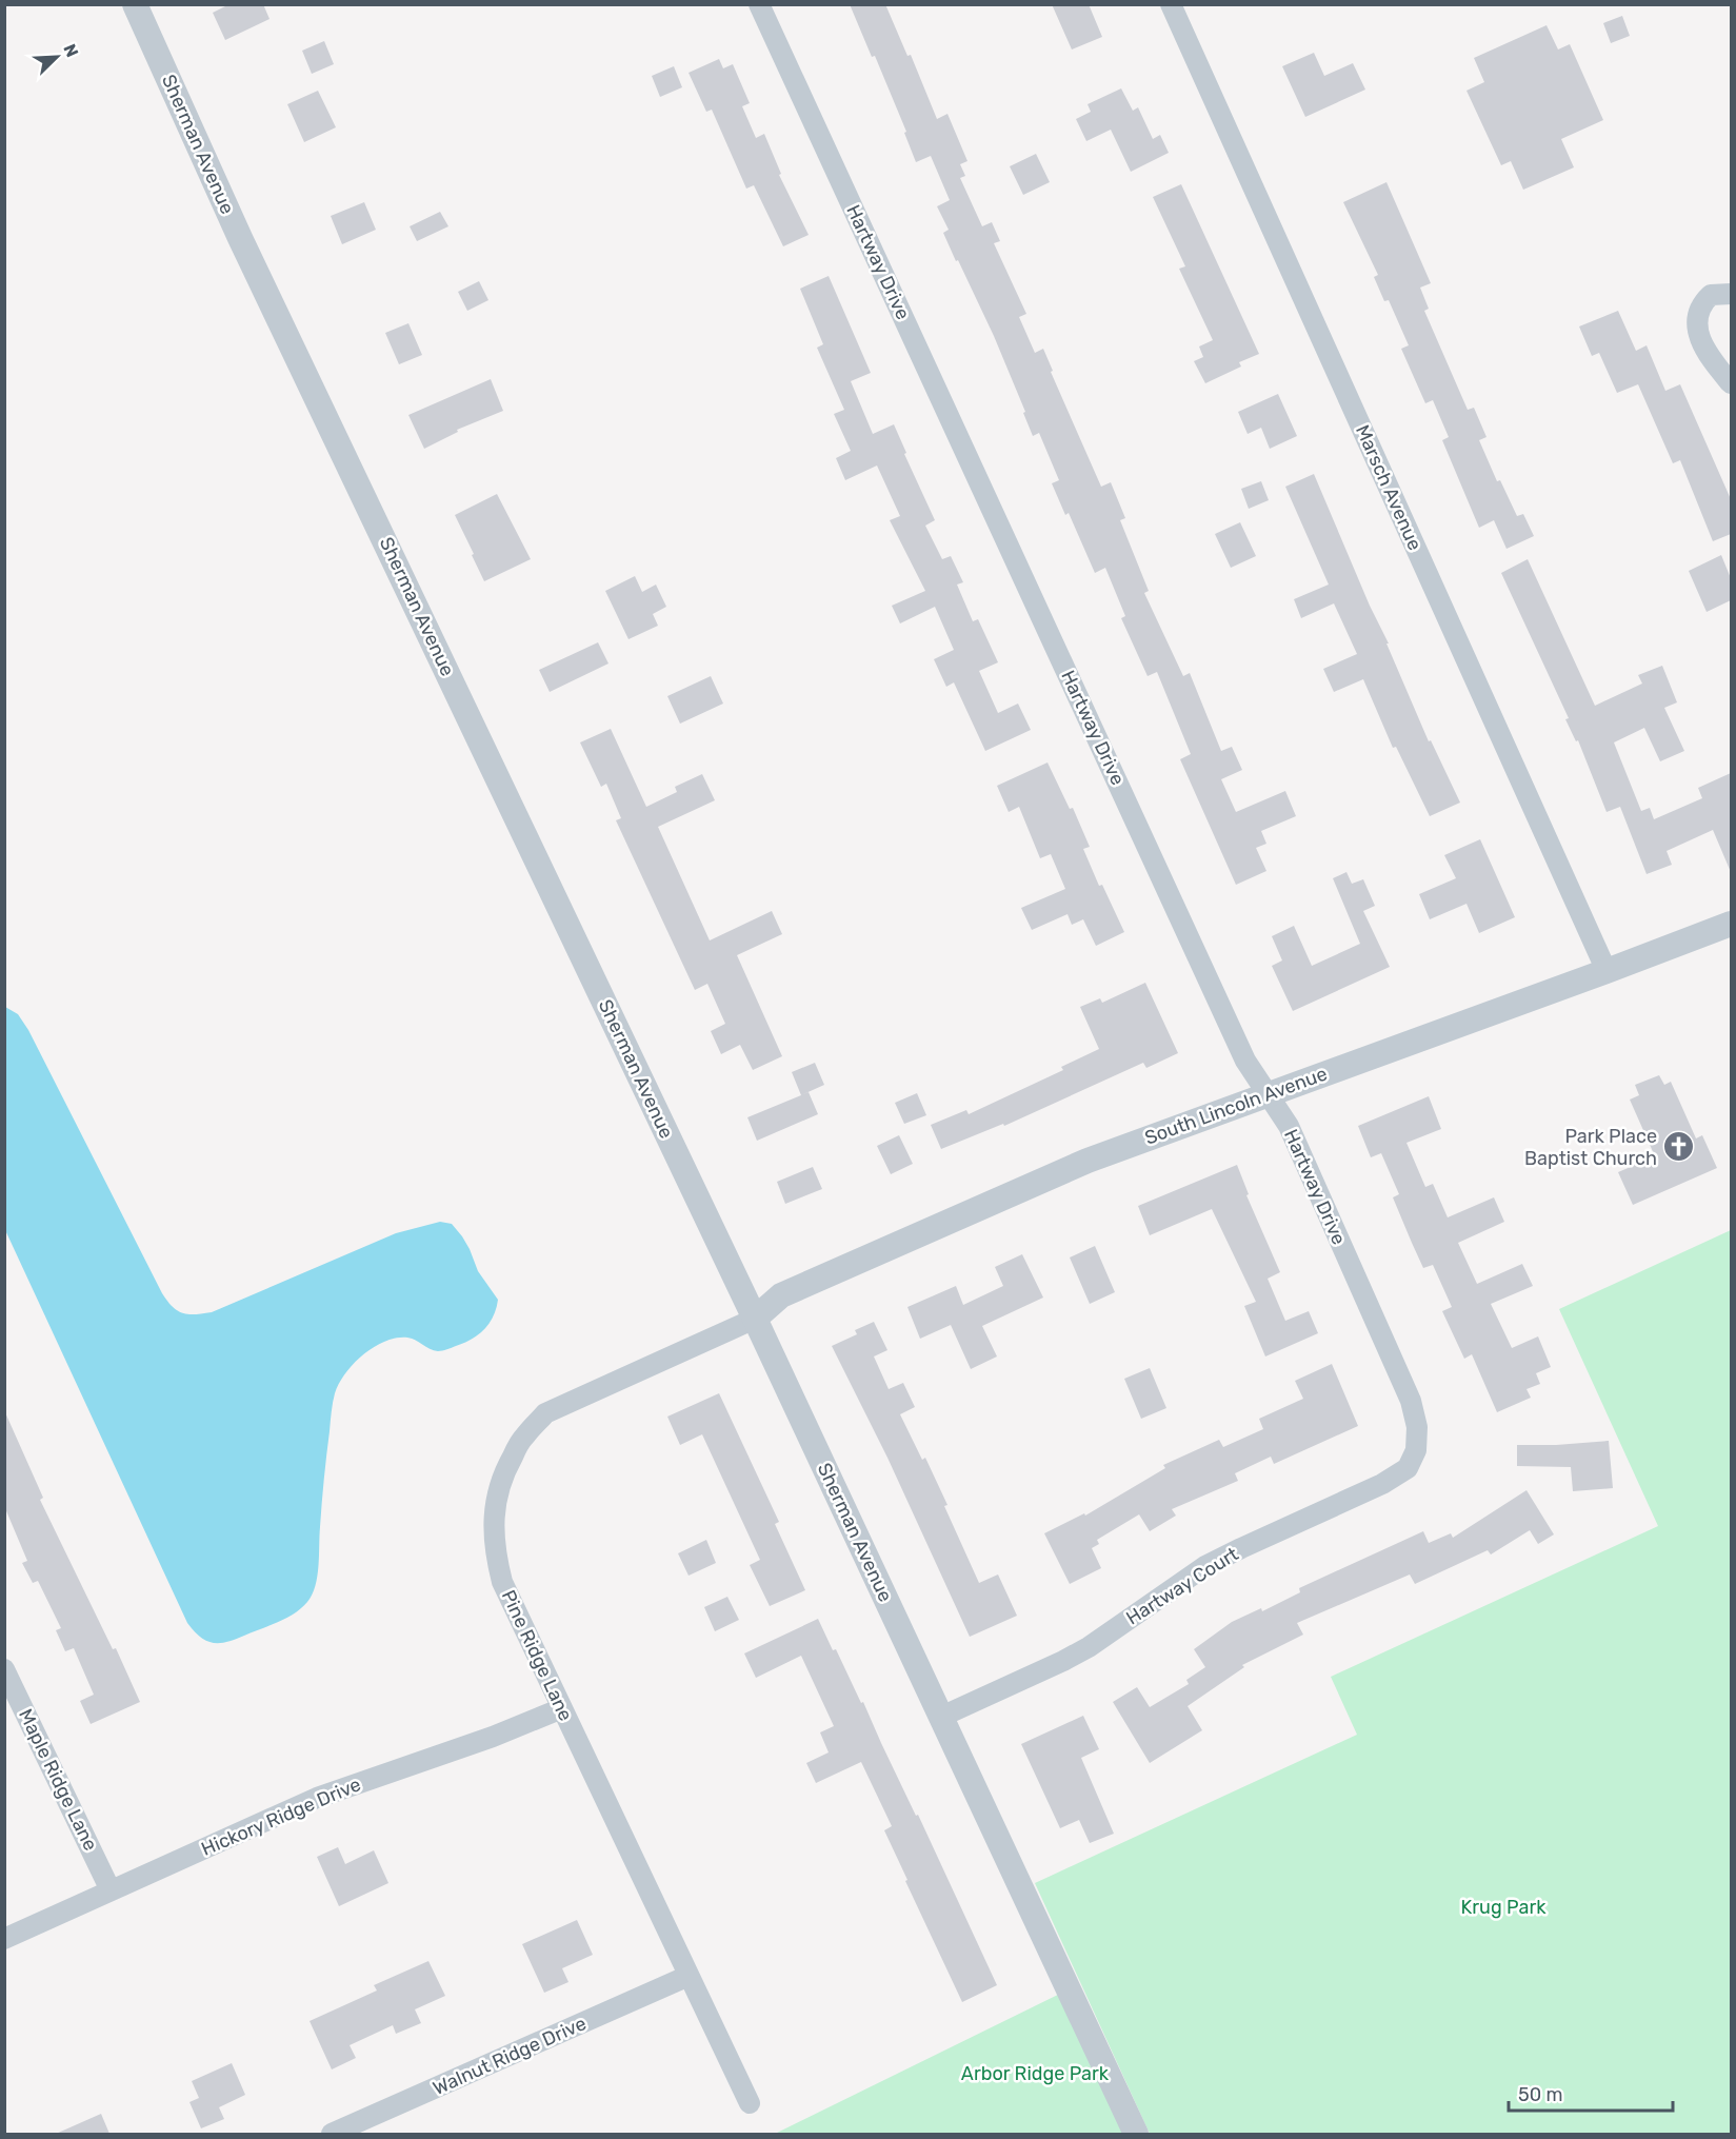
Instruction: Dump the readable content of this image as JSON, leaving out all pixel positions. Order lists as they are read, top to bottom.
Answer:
{
  "streets": {
    "street": [
      "Sherman Avenue",
      "Hartway Drive",
      "Marsch Avenue",
      "South Lincoln Avenue",
      "Hartway Court",
      "Pine Ridge Lane",
      "Maple Ridge Lane",
      "Hickory Ridge Drive",
      "Walnut Ridge Drive"
    ]
  },
  "crossings": [
    ["Sherman Avenue", "South Lincoln Avenue"],
    ["Sherman Avenue", "Hartway Court"],
    ["Sherman Avenue", "Pine Ridge Lane"],
    ["Hartway Drive", "South Lincoln Avenue"],
    ["Hartway Drive", "Hartway Court"],
    ["Marsch Avenue", "South Lincoln Avenue"],
    ["South Lincoln Avenue", "Pine Ridge Lane"],
    ["Pine Ridge Lane", "Hickory Ridge Drive"],
    ["Pine Ridge Lane", "Walnut Ridge Drive"],
    ["Maple Ridge Lane", "Hickory Ridge Drive"]
  ],
  "parks": ["Krug Park", "Arbor Ridge Park"],
  "places": {
    "church": ["Park Place Baptist Church"]
  },
  "scale_bar": "50 m",
  "north": "top right"
}
